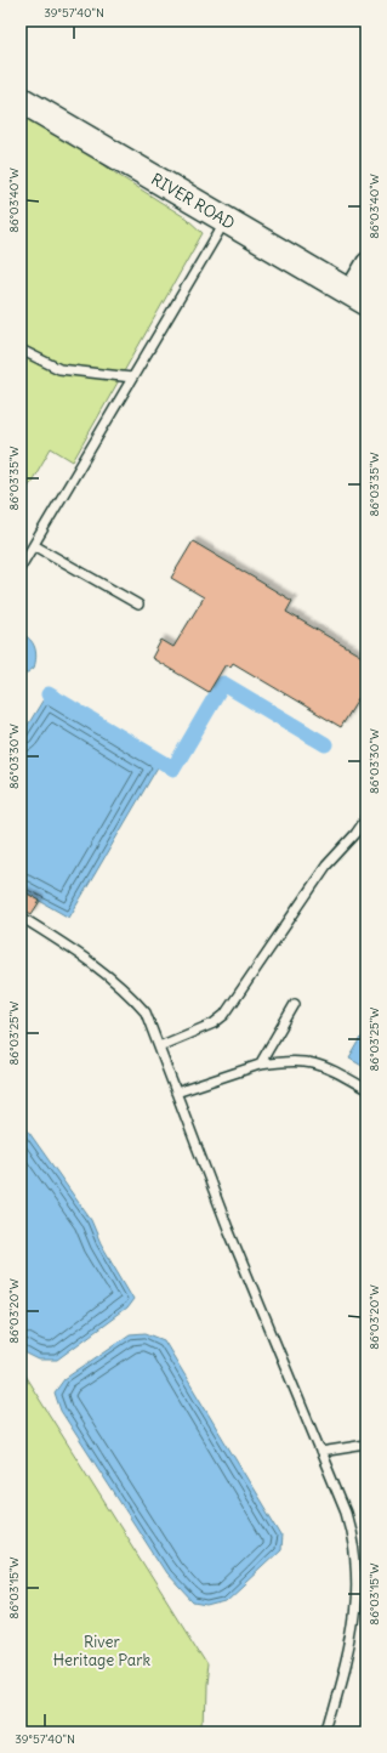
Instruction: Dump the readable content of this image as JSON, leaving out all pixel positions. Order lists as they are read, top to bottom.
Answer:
{
  "streets": {
    "street": ["RIVER ROAD"]
  },
  "parks": ["River Heritage Park"],
  "coordinates": [
    "39°57'40\"N",
    "86°03'40\"W",
    "86°03'35\"W",
    "86°03'30\"W",
    "86°03'25\"W",
    "86°03'20\"W",
    "86°03'15\"W"
  ]
}
